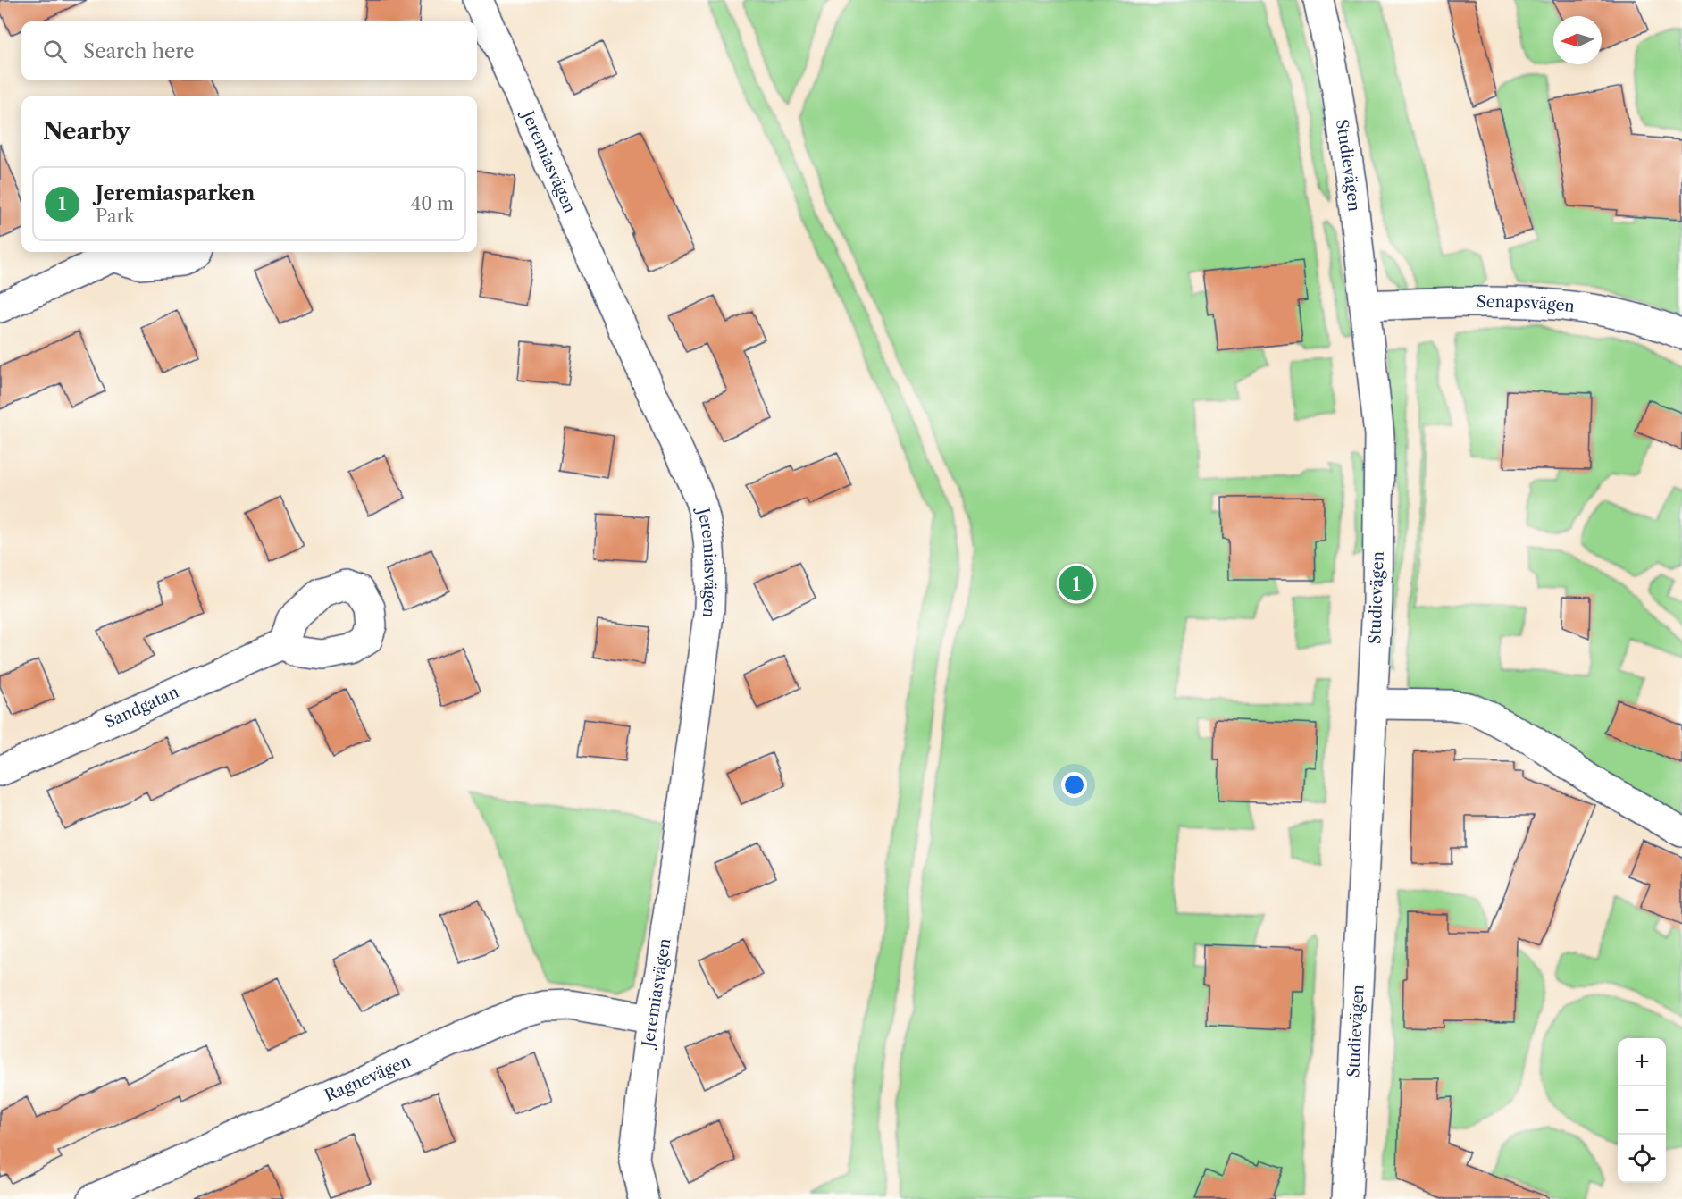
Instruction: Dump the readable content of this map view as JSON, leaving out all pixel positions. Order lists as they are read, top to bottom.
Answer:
{
  "streets": {
    "street": [
      "Jeremiasvägen",
      "Studievägen",
      "Senapsvägen",
      "Sandgatan",
      "Ragnevägen"
    ]
  },
  "crossings": [
    ["Jeremiasvägen", "Ragnevägen"],
    ["Studievägen", "Senapsvägen"]
  ],
  "north": "left",
  "page": {
    "search": "Search here",
    "heading": "Nearby",
    "list": [
      {
        "mark": "1",
        "name": "Jeremiasparken",
        "note": "Park",
        "value": "40 m"
      }
    ],
    "pins": "1",
    "map_buttons": ["+", "−"]
  }
}
